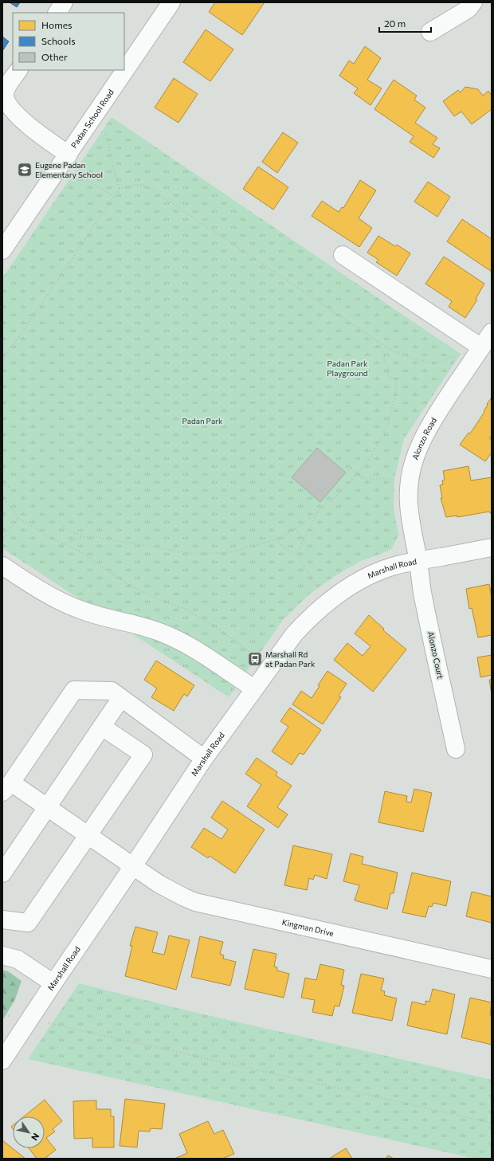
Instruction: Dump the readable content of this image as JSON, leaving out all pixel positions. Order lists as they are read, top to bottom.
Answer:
{
  "streets": {
    "street": [
      "Padan School Road",
      "Alonzo Road",
      "Marshall Road",
      "Alonzo Court",
      "Kingman Drive"
    ]
  },
  "crossings": [
    ["Alonzo Road", "Marshall Road"],
    ["Alonzo Road", "Alonzo Court"],
    ["Marshall Road", "Alonzo Court"],
    ["Marshall Road", "Kingman Drive"]
  ],
  "parks": ["Padan Park Playground", "Padan Park"],
  "places": {
    "school or university": ["Eugene Padan Elementary School"],
    "bus stop": ["Marshall Rd at Padan Park"]
  },
  "legend": ["Homes", "Schools", "Other"],
  "scale_bar": "20 m",
  "north": "bottom right"
}
